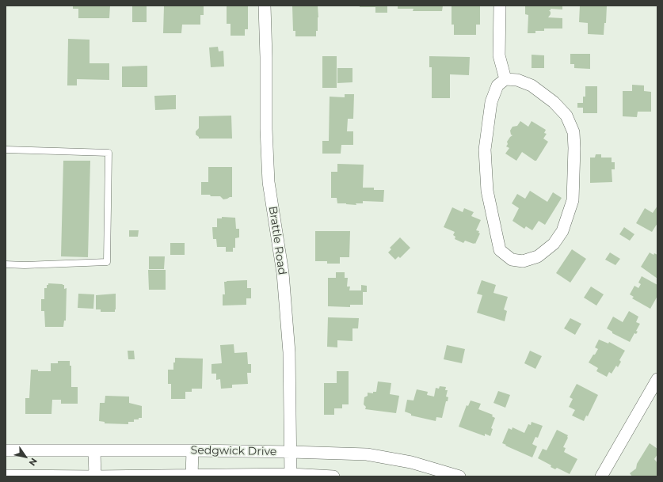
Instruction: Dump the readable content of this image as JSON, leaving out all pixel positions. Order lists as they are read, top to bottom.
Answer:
{
  "streets": {
    "street": ["Brattle Road", "Sedgwick Drive"]
  },
  "crossings": [
    ["Brattle Road", "Sedgwick Drive"]
  ],
  "north": "bottom right"
}
